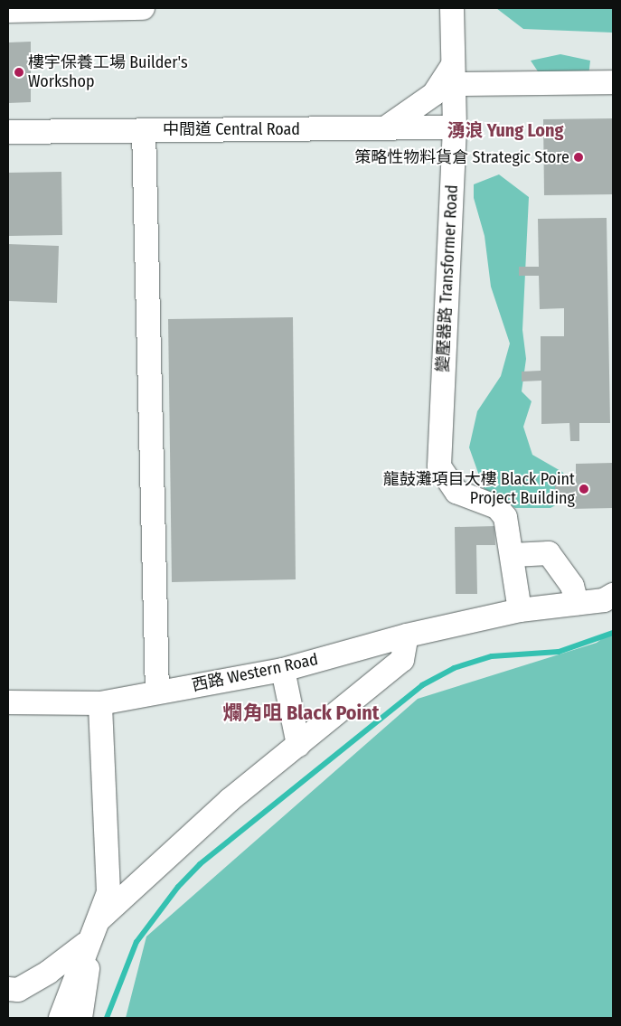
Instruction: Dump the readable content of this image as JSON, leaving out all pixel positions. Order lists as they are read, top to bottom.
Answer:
{
  "streets": {
    "lane": ["中間道 Central Road", "變壓器路 Transformer Road", "西路 Western Road"]
  },
  "crossings": [
    ["中間道 Central Road", "變壓器路 Transformer Road"]
  ],
  "districts": ["湧浪 Yung Long", "爛角咀 Black Point"],
  "places": ["樓宇保養工場 Builder's Workshop", "策略性物料貨倉 Strategic Store", "龍鼓灘項目大樓 Black Point Project Building"]
}
